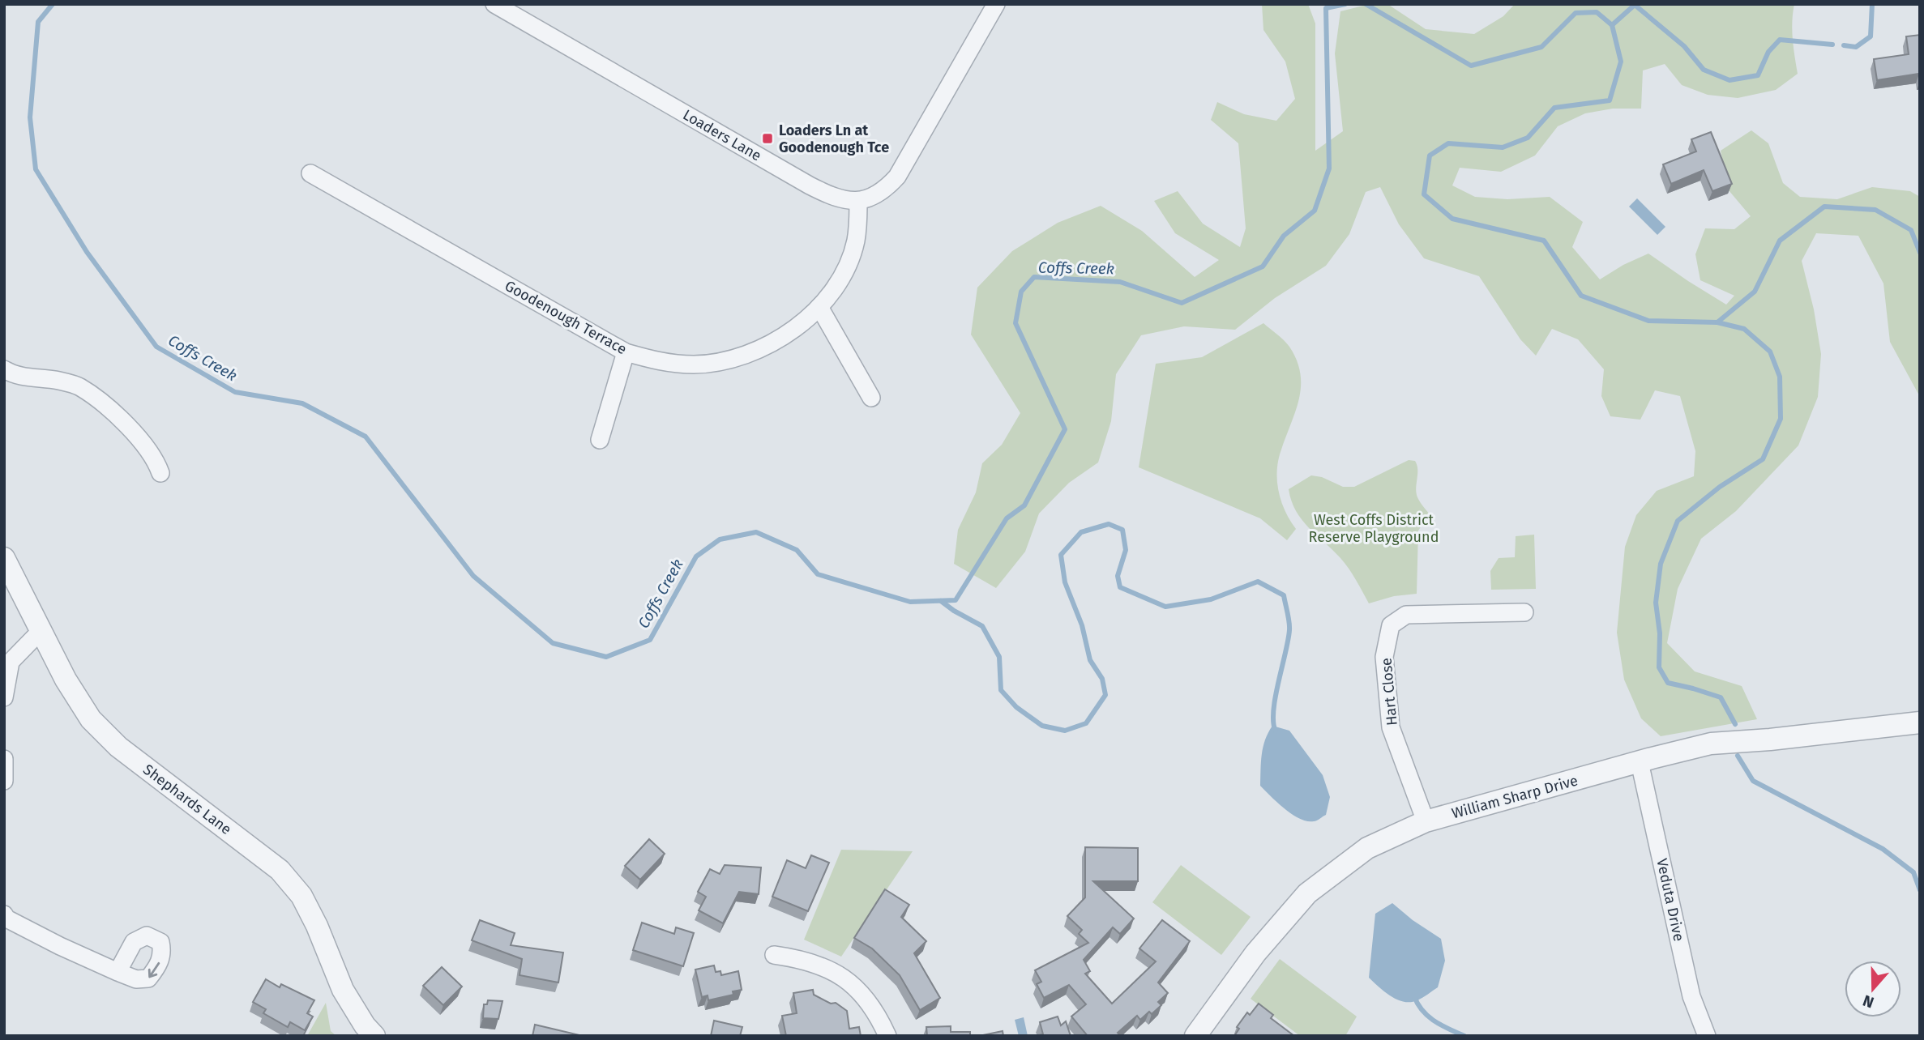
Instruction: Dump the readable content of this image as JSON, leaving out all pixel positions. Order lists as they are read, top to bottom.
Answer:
{
  "streets": {
    "street": [
      "Loaders Lane",
      "Goodenough Terrace",
      "Hart Close",
      "William Sharp Drive",
      "Shephards Lane",
      "Veduta Drive"
    ]
  },
  "crossings": [
    ["Loaders Lane", "Goodenough Terrace"],
    ["Hart Close", "William Sharp Drive"],
    ["William Sharp Drive", "Veduta Drive"]
  ],
  "water": ["Coffs Creek"],
  "parks": ["West Coffs District Reserve Playground"],
  "places": {
    "transit": ["Loaders Ln at Goodenough Tce"]
  },
  "north": "bottom"
}
